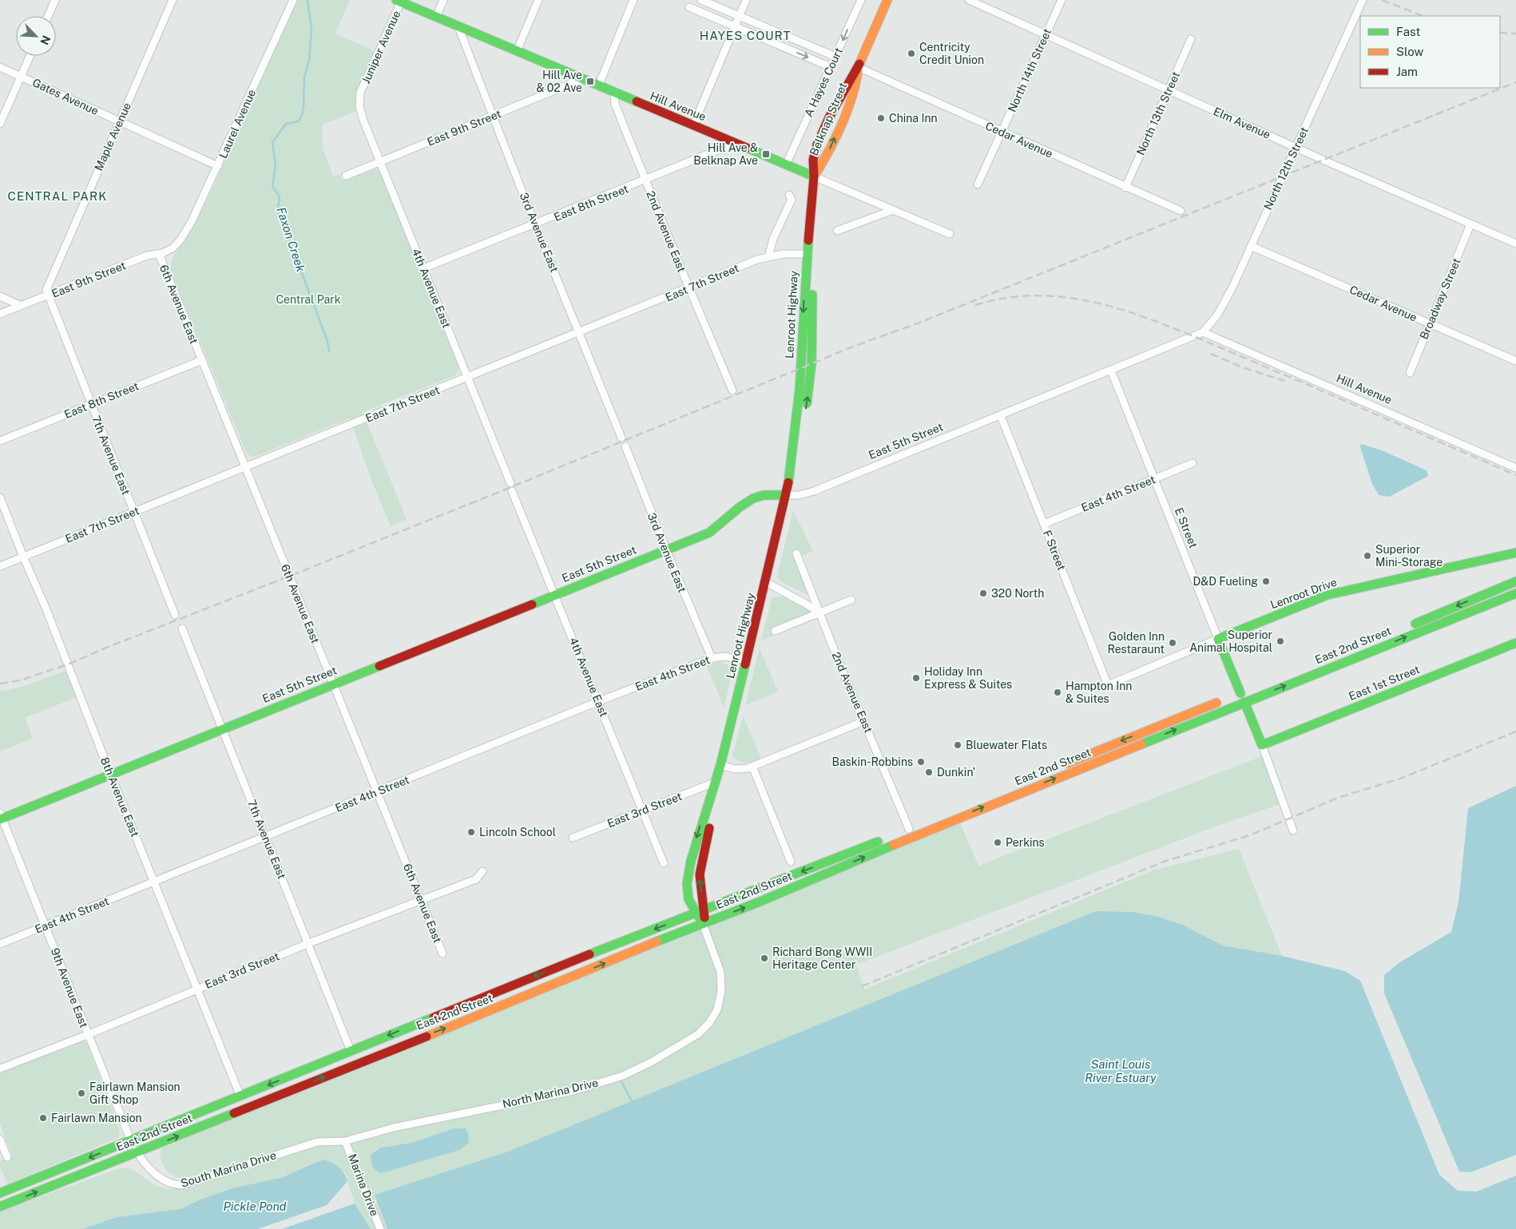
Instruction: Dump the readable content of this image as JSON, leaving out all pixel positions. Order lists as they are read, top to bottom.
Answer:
{
  "streets": {
    "main road": [
      "Hill Avenue",
      "Belknap Street",
      "Lenroot Highway",
      "East 5th Street",
      "E Street",
      "Lenroot Drive",
      "East 2nd Street",
      "East 1st Street"
    ],
    "street": [
      "Juniper Avenue",
      "North 14th Street",
      "A Hayes Court",
      "Gates Avenue",
      "North 13th Street",
      "Elm Avenue",
      "Laurel Avenue",
      "East 9th Street",
      "Maple Avenue",
      "Cedar Avenue",
      "North 12th Street",
      "East 8th Street",
      "2nd Avenue East",
      "3rd Avenue East",
      "East 7th Street",
      "4th Avenue East",
      "Broadway Street",
      "6th Avenue East",
      "7th Avenue East",
      "East 4th Street",
      "F Street",
      "8th Avenue East",
      "East 3rd Street",
      "9th Avenue East",
      "North Marina Drive",
      "South Marina Drive",
      "Marina Drive"
    ]
  },
  "crossings": [
    ["Juniper Avenue", "Hill Avenue"],
    ["Juniper Avenue", "4th Avenue East"],
    ["North 14th Street", "Elm Avenue"],
    ["North 14th Street", "Cedar Avenue"],
    ["A Hayes Court", "Hill Avenue"],
    ["Gates Avenue", "Laurel Avenue"],
    ["Gates Avenue", "Maple Avenue"],
    ["Hill Avenue", "Belknap Street"],
    ["Hill Avenue", "East 9th Street"],
    ["Hill Avenue", "North 12th Street"],
    ["Hill Avenue", "East 8th Street"],
    ["Hill Avenue", "2nd Avenue East"],
    ["Hill Avenue", "3rd Avenue East"],
    ["Hill Avenue", "Lenroot Highway"],
    ["Hill Avenue", "East 5th Street"],
    ["North 13th Street", "Elm Avenue"],
    ["North 13th Street", "Cedar Avenue"],
    ["Belknap Street", "Cedar Avenue"],
    ["Belknap Street", "Lenroot Highway"],
    ["Elm Avenue", "North 12th Street"],
    ["Elm Avenue", "Broadway Street"],
    ["Laurel Avenue", "East 9th Street"],
    ["East 9th Street", "Maple Avenue"],
    ["East 9th Street", "3rd Avenue East"],
    ["East 9th Street", "4th Avenue East"],
    ["East 9th Street", "6th Avenue East"],
    ["East 9th Street", "7th Avenue East"],
    ["Maple Avenue", "7th Avenue East"],
    ["Cedar Avenue", "North 12th Street"],
    ["Cedar Avenue", "Broadway Street"],
    ["North 12th Street", "East 5th Street"],
    ["East 8th Street", "2nd Avenue East"],
    ["East 8th Street", "3rd Avenue East"],
    ["East 8th Street", "4th Avenue East"],
    ["East 8th Street", "6th Avenue East"],
    ["East 8th Street", "7th Avenue East"],
    ["2nd Avenue East", "East 7th Street"],
    ["2nd Avenue East", "East 2nd Street"],
    ["3rd Avenue East", "East 7th Street"],
    ["3rd Avenue East", "East 5th Street"],
    ["3rd Avenue East", "East 4th Street"],
    ["East 7th Street", "4th Avenue East"],
    ["East 7th Street", "6th Avenue East"],
    ["East 7th Street", "Lenroot Highway"],
    ["East 7th Street", "7th Avenue East"],
    ["East 7th Street", "8th Avenue East"],
    ["4th Avenue East", "East 5th Street"],
    ["4th Avenue East", "East 4th Street"],
    ["4th Avenue East", "East 3rd Street"],
    ["6th Avenue East", "East 5th Street"],
    ["6th Avenue East", "East 4th Street"],
    ["6th Avenue East", "East 3rd Street"],
    ["Lenroot Highway", "East 5th Street"],
    ["Lenroot Highway", "East 4th Street"],
    ["Lenroot Highway", "East 2nd Street"],
    ["Lenroot Highway", "East 3rd Street"],
    ["Lenroot Highway", "North Marina Drive"],
    ["East 5th Street", "7th Avenue East"],
    ["East 5th Street", "E Street"],
    ["East 5th Street", "F Street"],
    ["East 5th Street", "8th Avenue East"],
    ["East 5th Street", "9th Avenue East"],
    ["7th Avenue East", "East 4th Street"],
    ["7th Avenue East", "East 2nd Street"],
    ["7th Avenue East", "East 3rd Street"],
    ["East 4th Street", "E Street"],
    ["East 4th Street", "F Street"],
    ["East 4th Street", "8th Avenue East"],
    ["East 4th Street", "9th Avenue East"],
    ["E Street", "Lenroot Drive"],
    ["E Street", "East 2nd Street"],
    ["E Street", "East 1st Street"],
    ["F Street", "Lenroot Drive"],
    ["East 2nd Street", "8th Avenue East"],
    ["East 2nd Street", "9th Avenue East"],
    ["East 2nd Street", "North Marina Drive"],
    ["East 2nd Street", "South Marina Drive"],
    ["8th Avenue East", "East 3rd Street"],
    ["East 3rd Street", "9th Avenue East"],
    ["9th Avenue East", "South Marina Drive"],
    ["North Marina Drive", "South Marina Drive"],
    ["North Marina Drive", "Marina Drive"],
    ["South Marina Drive", "Marina Drive"]
  ],
  "districts": ["HAYES COURT", "CENTRAL PARK"],
  "water": ["Faxon Creek", "Saint Louis River Estuary", "Pickle Pond"],
  "parks": ["Central Park"],
  "places": {
    "other": [
      "Centricity Credit Union",
      "China Inn",
      "Superior Mini-Storage",
      "D&D Fueling",
      "320 North",
      "Superior Animal Hospital",
      "Golden Inn Restaraunt",
      "Holiday Inn Express & Suites",
      "Hampton Inn & Suites",
      "Bluewater Flats",
      "Baskin-Robbins",
      "Dunkin'",
      "Lincoln School",
      "Perkins",
      "Richard Bong WWII Heritage Center",
      "Fairlawn Mansion Gift Shop",
      "Fairlawn Mansion"
    ],
    "transit": ["Hill Ave & 02 Ave", "Hill Ave & Belknap Ave"]
  },
  "legend": ["Fast", "Slow", "Jam"],
  "north": "bottom right"
}
